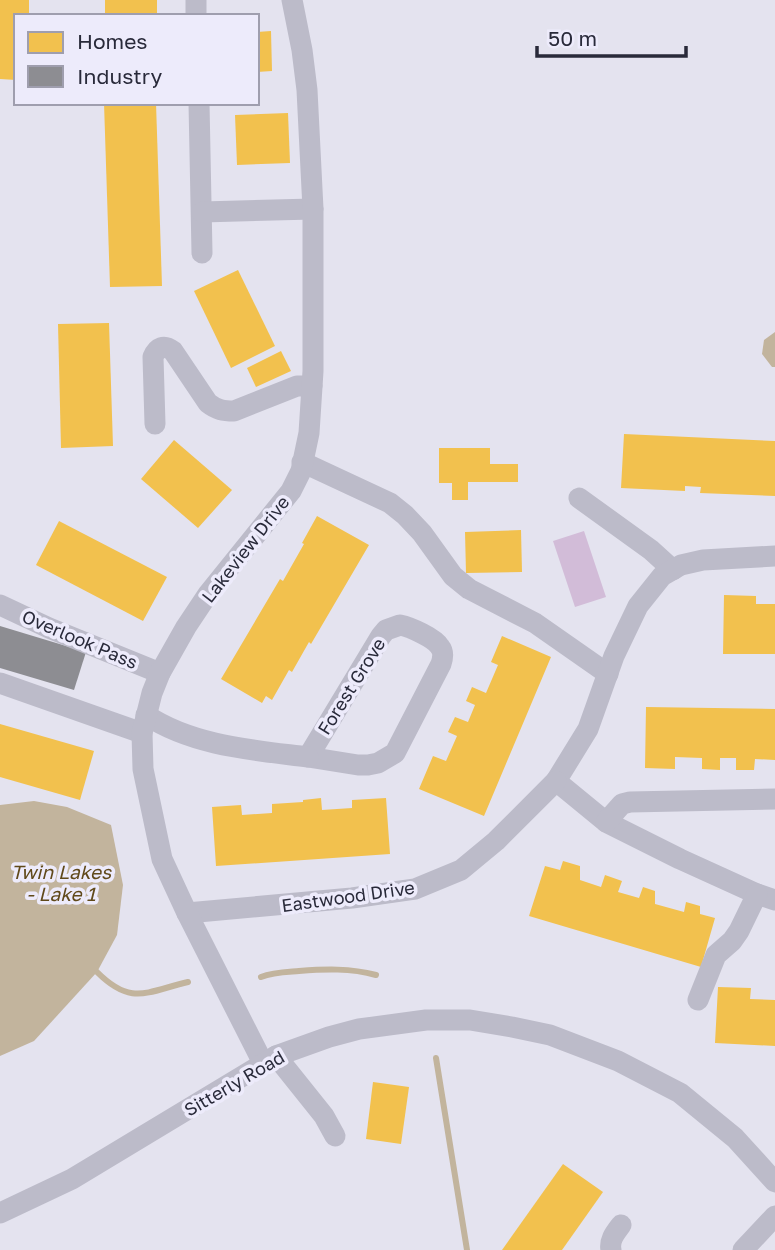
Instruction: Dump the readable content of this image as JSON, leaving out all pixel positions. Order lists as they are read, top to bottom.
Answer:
{
  "streets": {
    "street": [
      "Lakeview Drive",
      "Overlook Pass",
      "Forest Grove",
      "Eastwood Drive",
      "Sitterly Road"
    ]
  },
  "crossings": [
    ["Lakeview Drive", "Overlook Pass"],
    ["Lakeview Drive", "Forest Grove"],
    ["Lakeview Drive", "Eastwood Drive"],
    ["Lakeview Drive", "Sitterly Road"]
  ],
  "water": ["Twin Lakes - Lake 1"],
  "legend": ["Homes", "Industry"],
  "scale_bar": "50 m"
}
